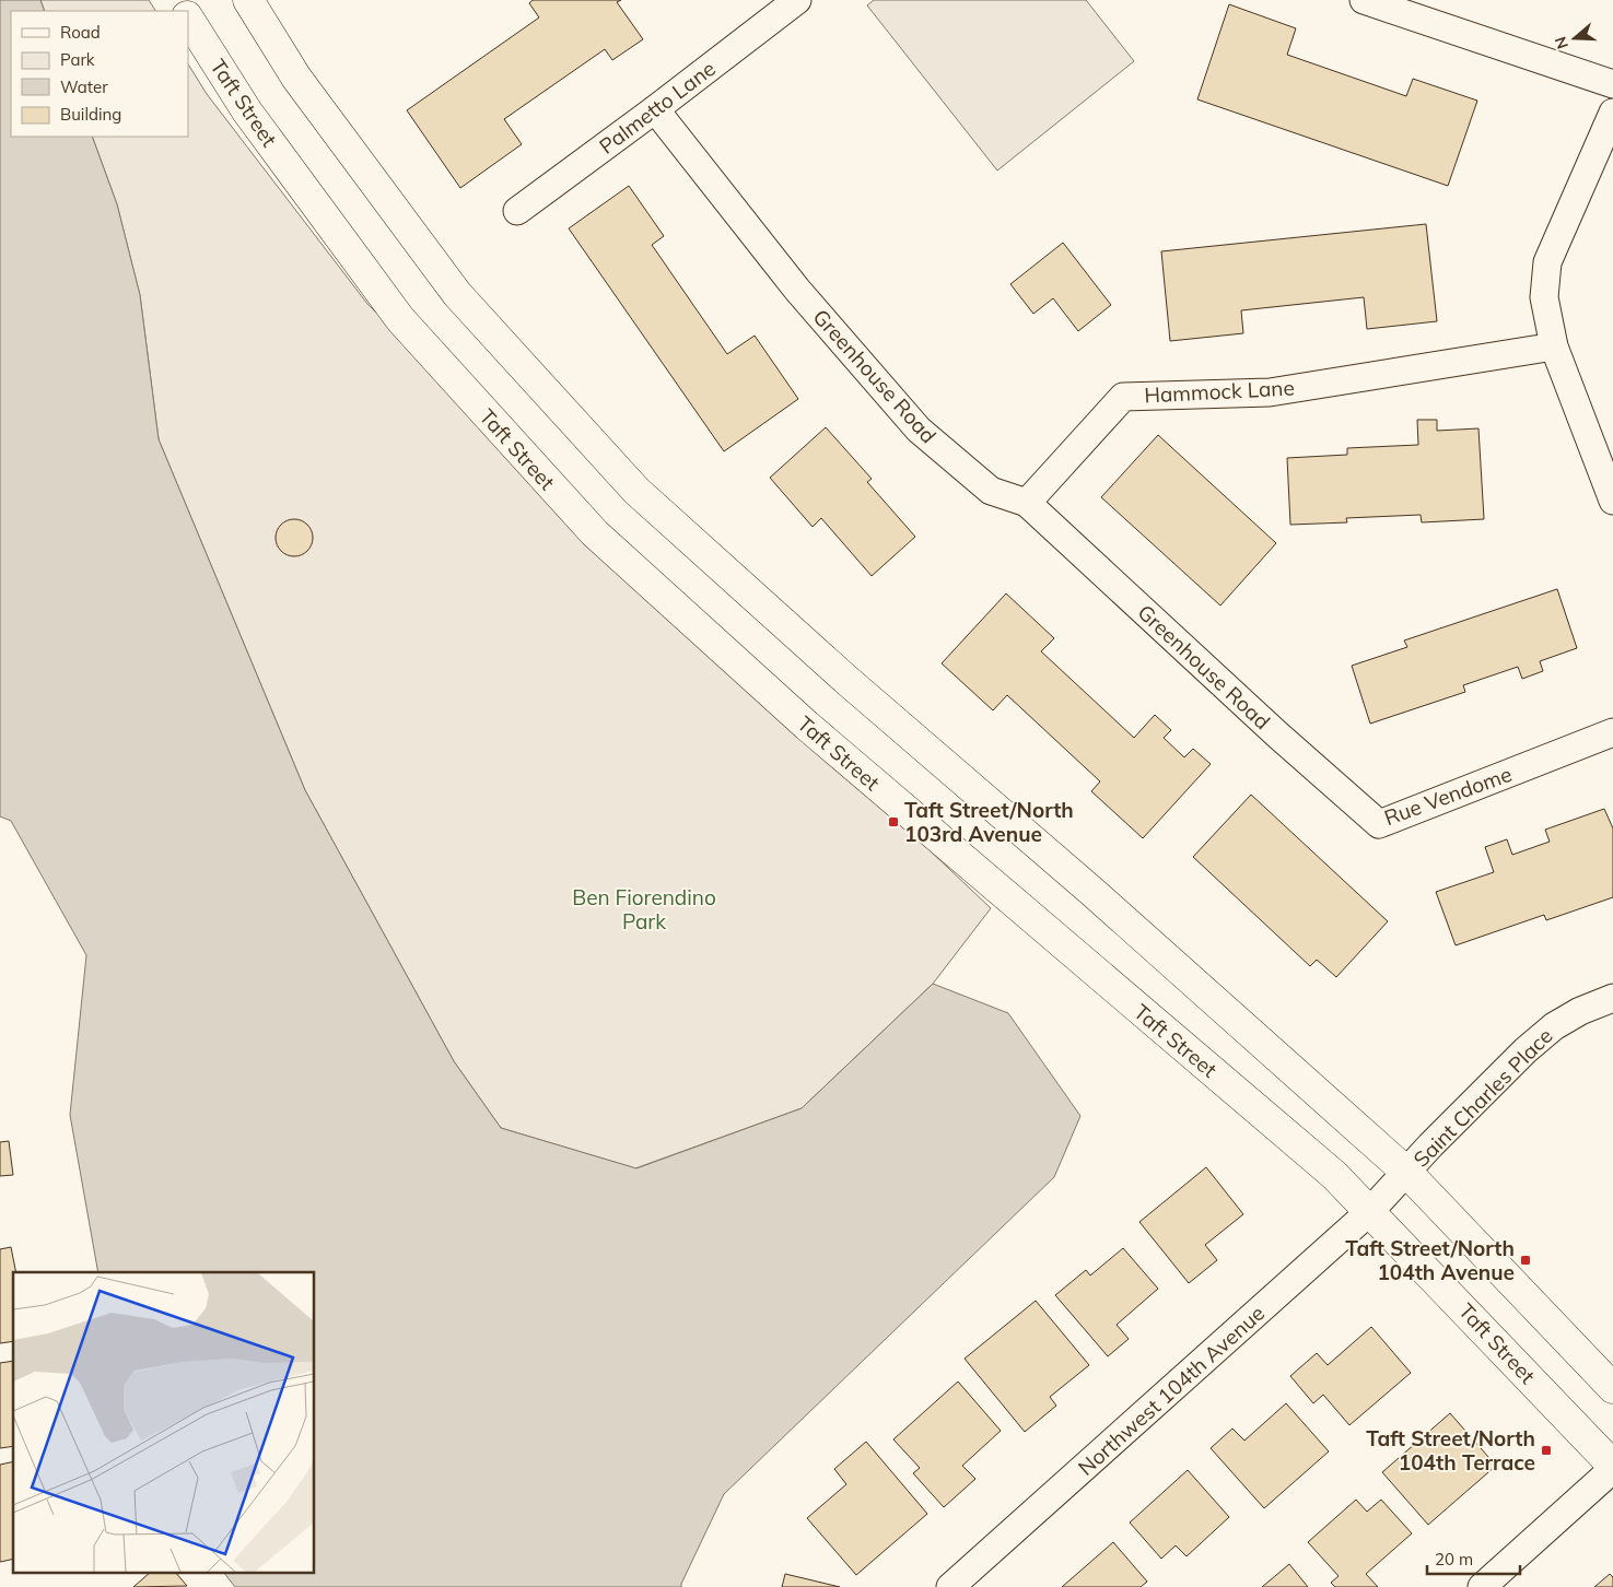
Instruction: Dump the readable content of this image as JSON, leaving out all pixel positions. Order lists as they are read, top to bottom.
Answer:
{
  "streets": {
    "street": [
      "Taft Street",
      "Palmetto Lane",
      "Greenhouse Road",
      "Hammock Lane",
      "Rue Vendome",
      "Saint Charles Place",
      "Northwest 104th Avenue"
    ]
  },
  "crossings": [
    ["Taft Street", "Saint Charles Place"],
    ["Taft Street", "Northwest 104th Avenue"],
    ["Palmetto Lane", "Greenhouse Road"],
    ["Greenhouse Road", "Hammock Lane"],
    ["Greenhouse Road", "Rue Vendome"],
    ["Saint Charles Place", "Northwest 104th Avenue"]
  ],
  "parks": ["Ben Fiorendino Park"],
  "places": {
    "transit": ["Taft Street/North 103rd Avenue", "Taft Street/North 104th Avenue", "Taft Street/North 104th Terrace"]
  },
  "legend": [
    "Road",
    "Park",
    "Water",
    "Building"
  ],
  "scale_bar": "20 m",
  "north": "left"
}
